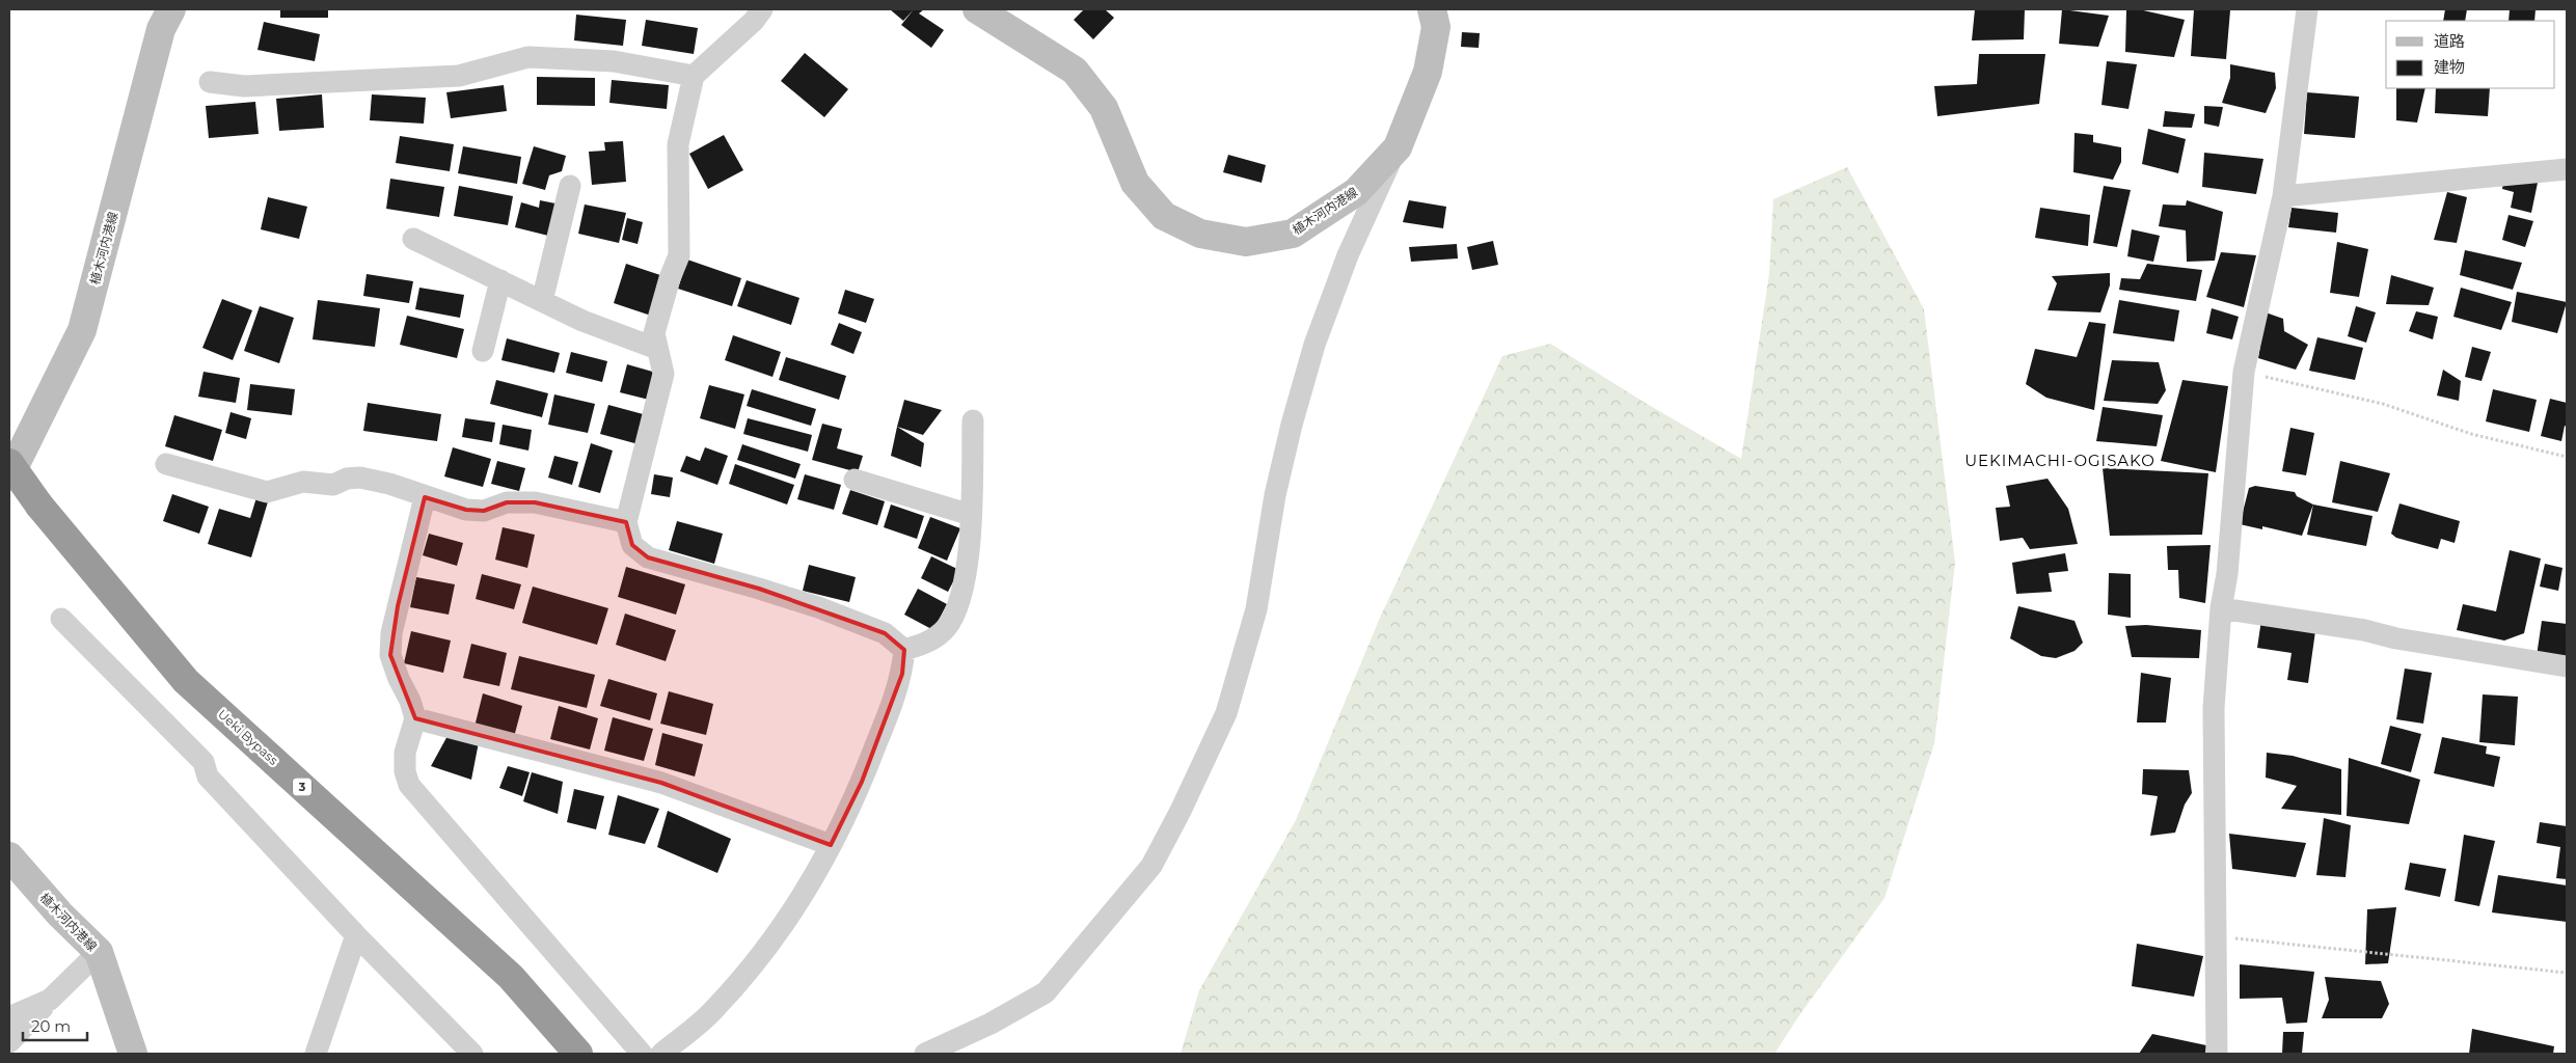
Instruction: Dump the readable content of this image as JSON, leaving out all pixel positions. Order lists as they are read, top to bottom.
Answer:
{
  "streets": {
    "highway": ["Ueki Bypass", "3"],
    "main road": ["植木河内港線"]
  },
  "districts": ["UEKIMACHI-OGISAKO"],
  "legend": ["道路", "建物"],
  "scale_bar": "20 m"
}
